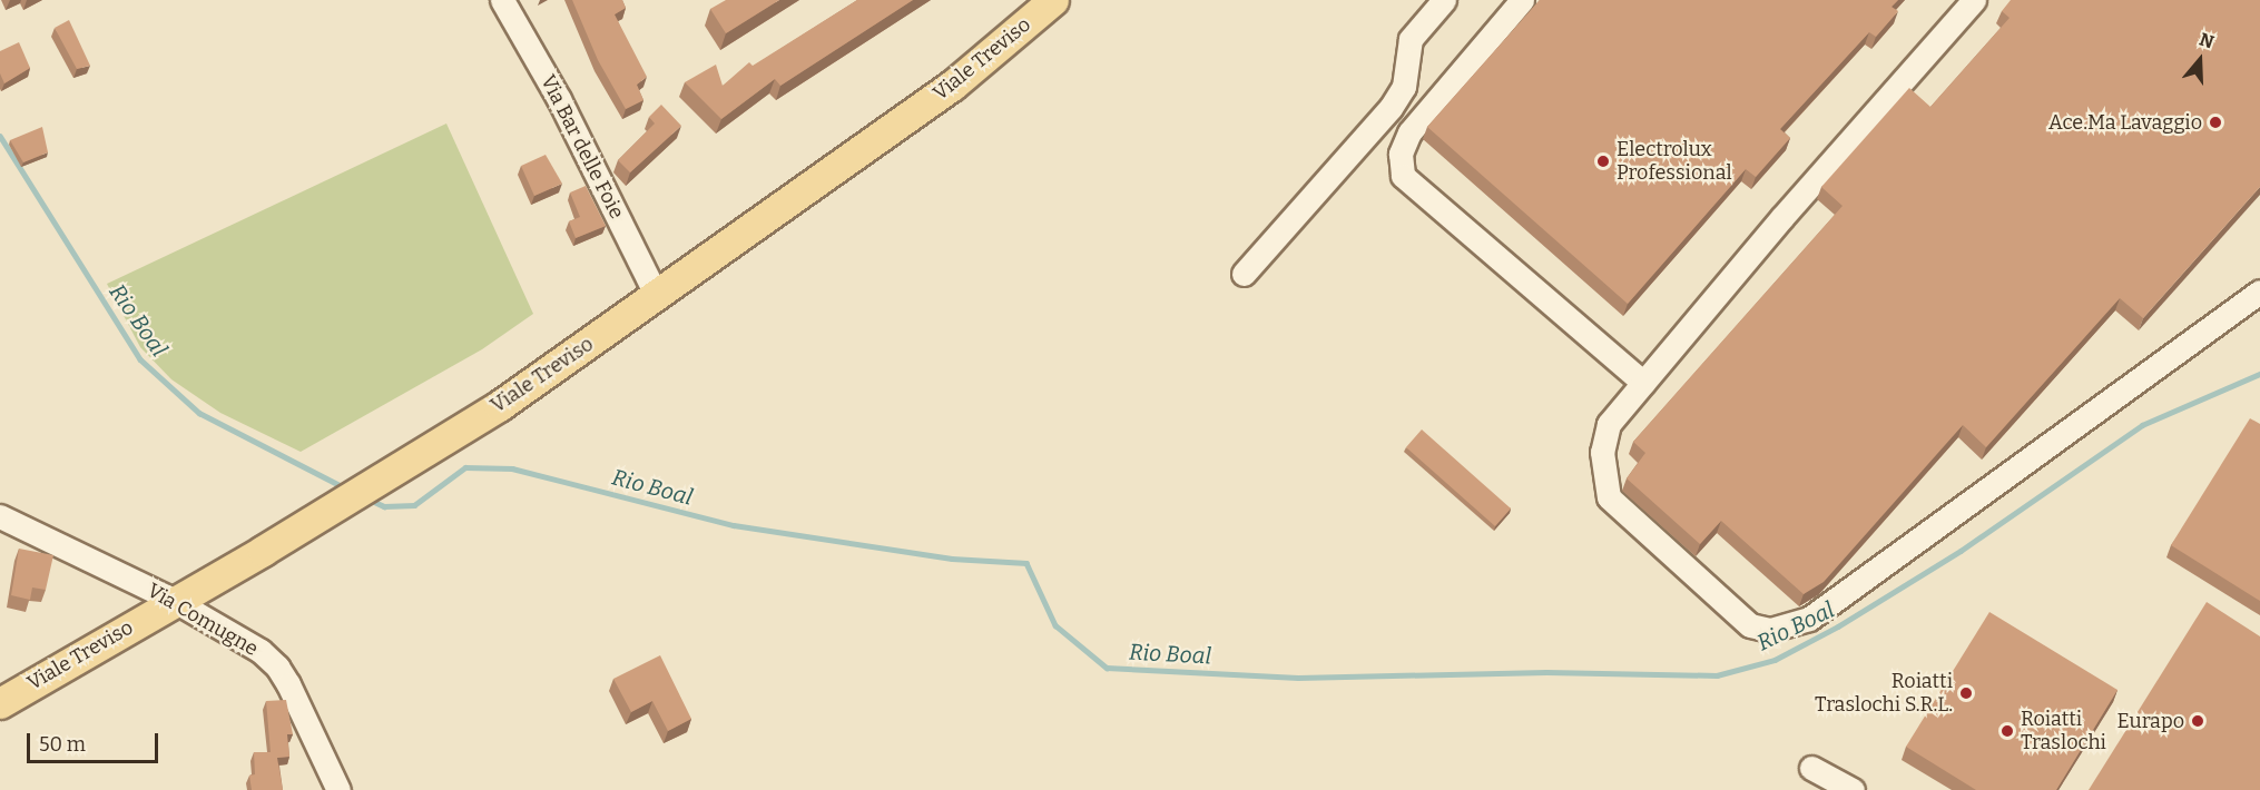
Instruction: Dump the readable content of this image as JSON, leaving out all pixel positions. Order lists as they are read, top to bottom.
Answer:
{
  "streets": {
    "main road": ["Viale Treviso"],
    "street": ["Via Bar delle Foie", "Via Comugne"]
  },
  "crossings": [
    ["Viale Treviso", "Via Bar delle Foie"],
    ["Viale Treviso", "Via Comugne"]
  ],
  "water": ["Rio Boal"],
  "places": [
    "Ace.Ma Lavaggio",
    "Electrolux Professional",
    "Roiatti Traslochi S.R.L.",
    "Eurapo",
    "Roiatti Traslochi"
  ],
  "scale_bar": "50 m",
  "north": "top"
}
